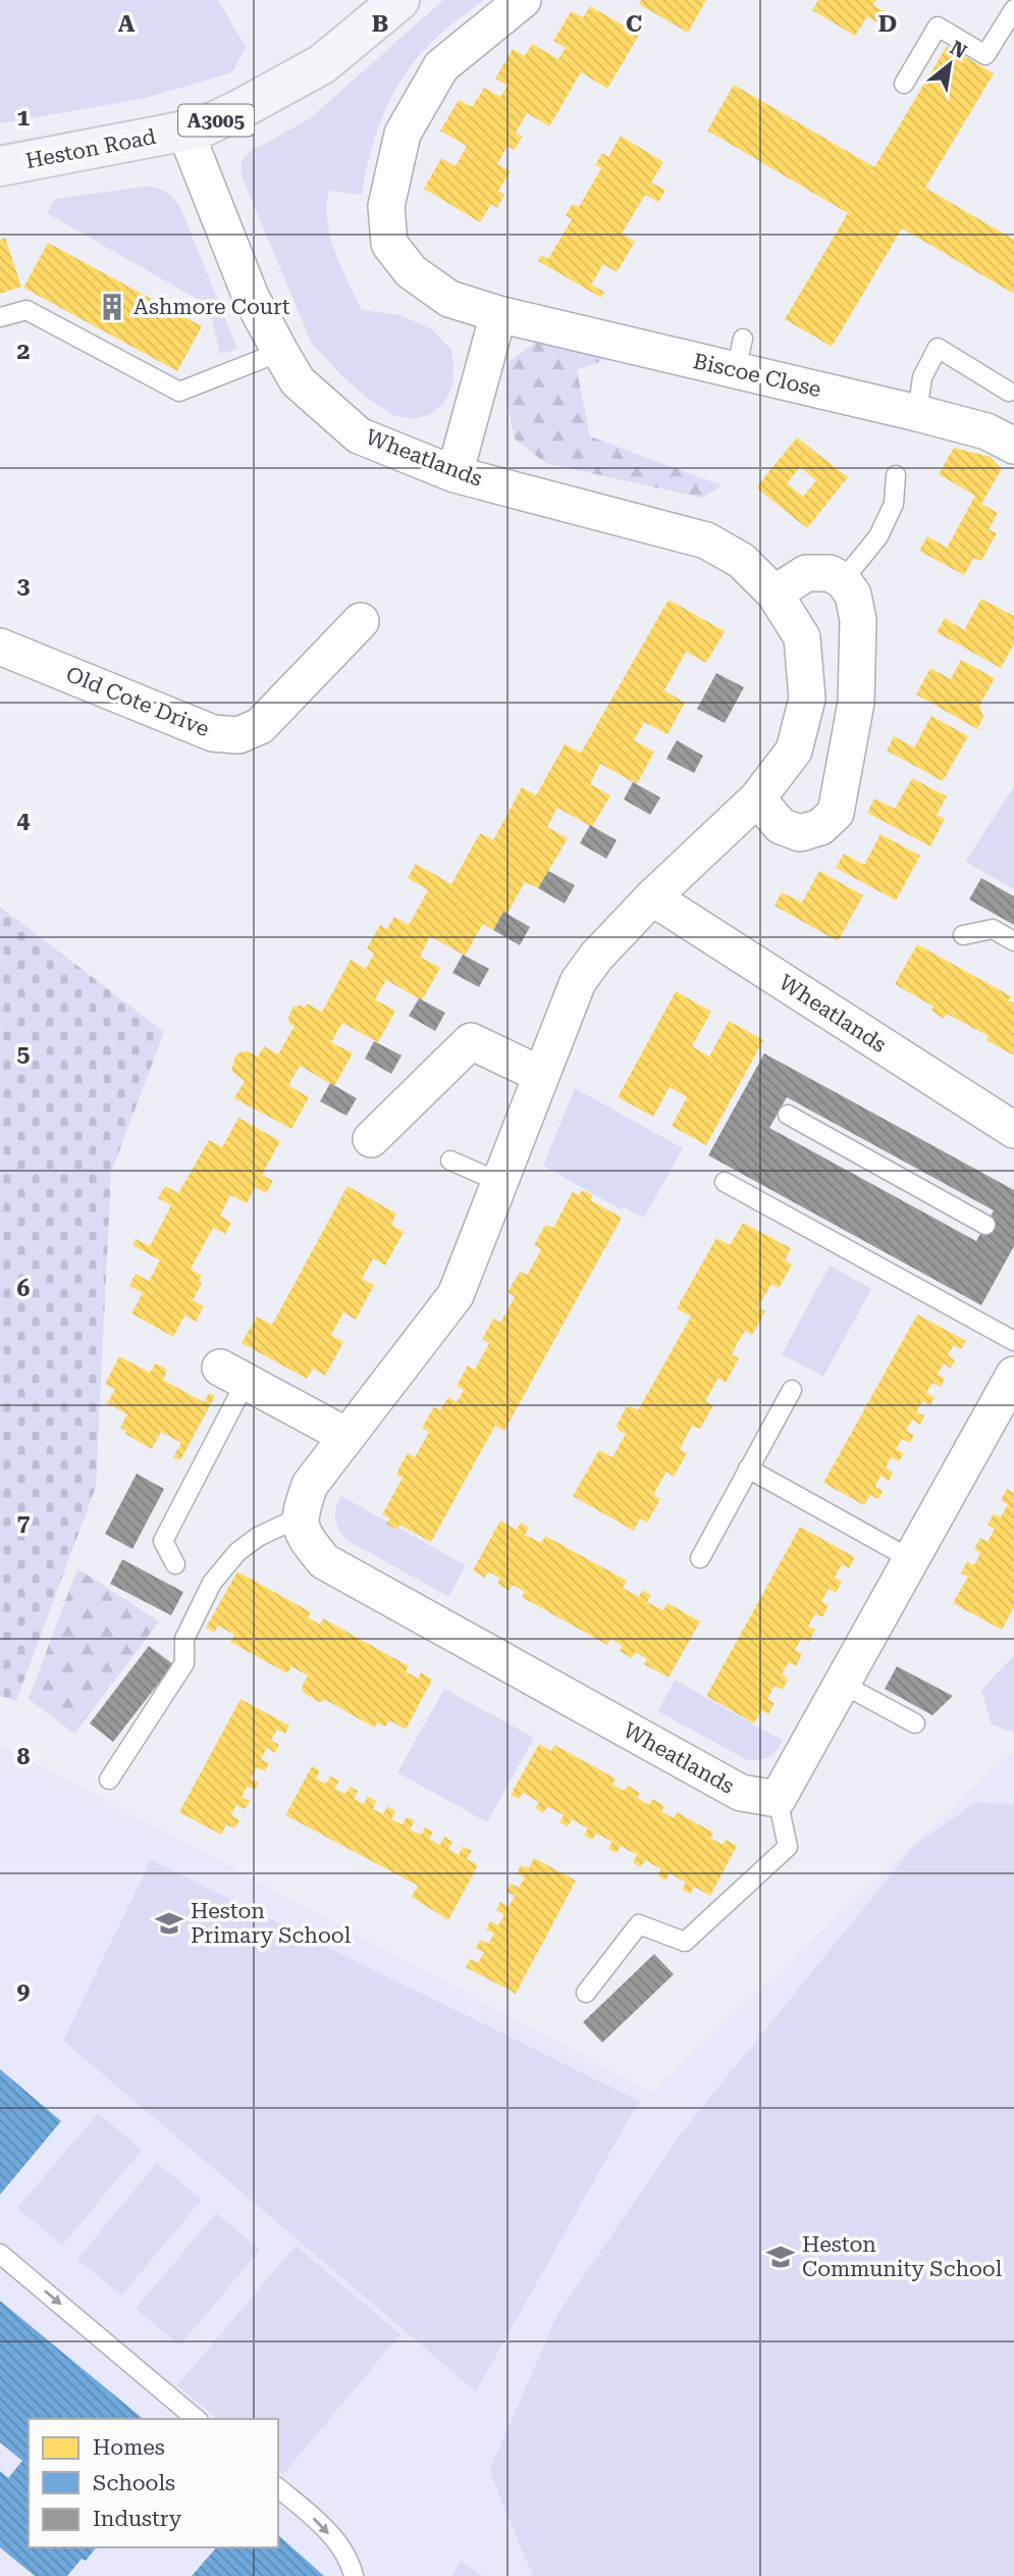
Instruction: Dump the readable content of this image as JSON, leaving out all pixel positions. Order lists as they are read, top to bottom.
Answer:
{
  "streets": {
    "main road": ["A3005", "Heston Road"],
    "street": ["Biscoe Close", "Wheatlands", "Old Cote Drive"]
  },
  "crossings": [
    ["Heston Road", "Wheatlands"]
  ],
  "places": {
    "building": ["Ashmore Court"],
    "school or university": ["Heston Primary School", "Heston Community School"]
  },
  "legend": ["Homes", "Schools", "Industry"],
  "north": "top right",
  "grid": {
    "columns": [
      "A",
      "B",
      "C",
      "D"
    ],
    "rows": [
      "1",
      "2",
      "3",
      "4",
      "5",
      "6",
      "7",
      "8",
      "9"
    ]
  }
}
